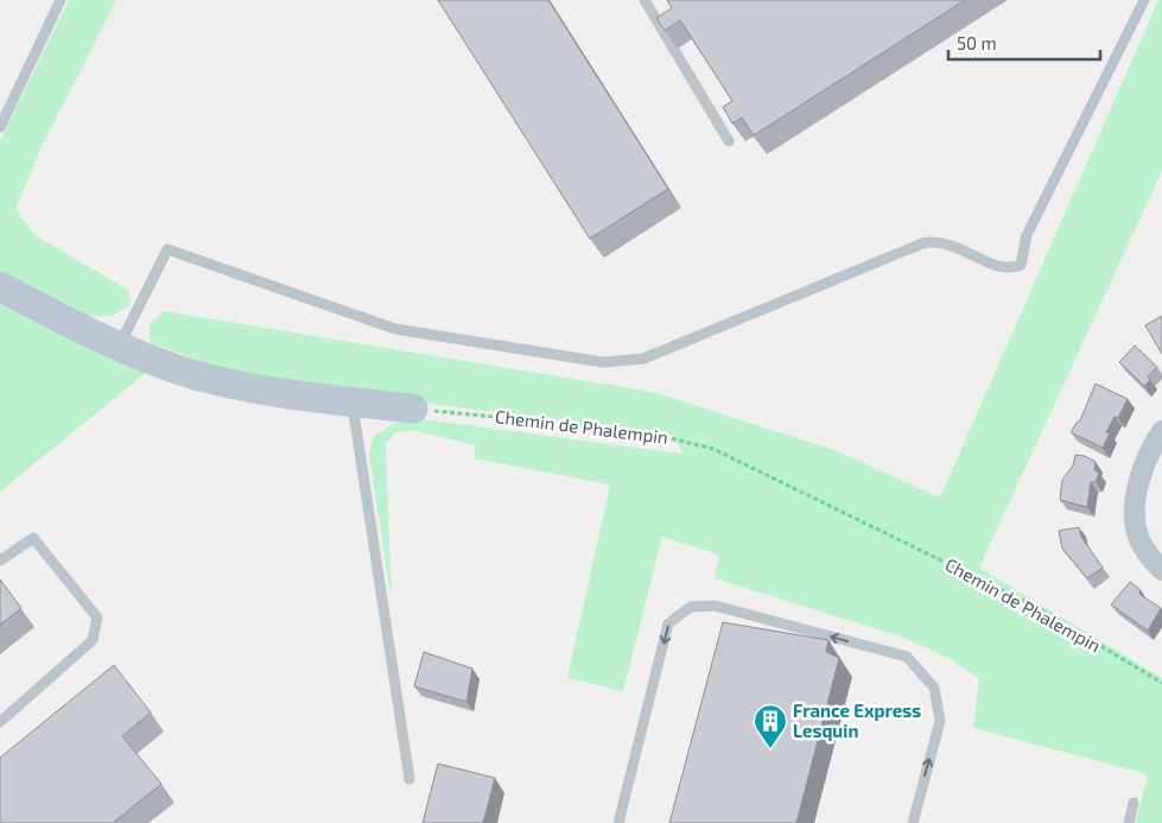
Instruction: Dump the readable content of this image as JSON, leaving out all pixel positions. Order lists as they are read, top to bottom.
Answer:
{
  "streets": {
    "path": ["Chemin de Phalempin"]
  },
  "places": {
    "building": ["France Express Lesquin"]
  },
  "scale_bar": "50 m"
}
